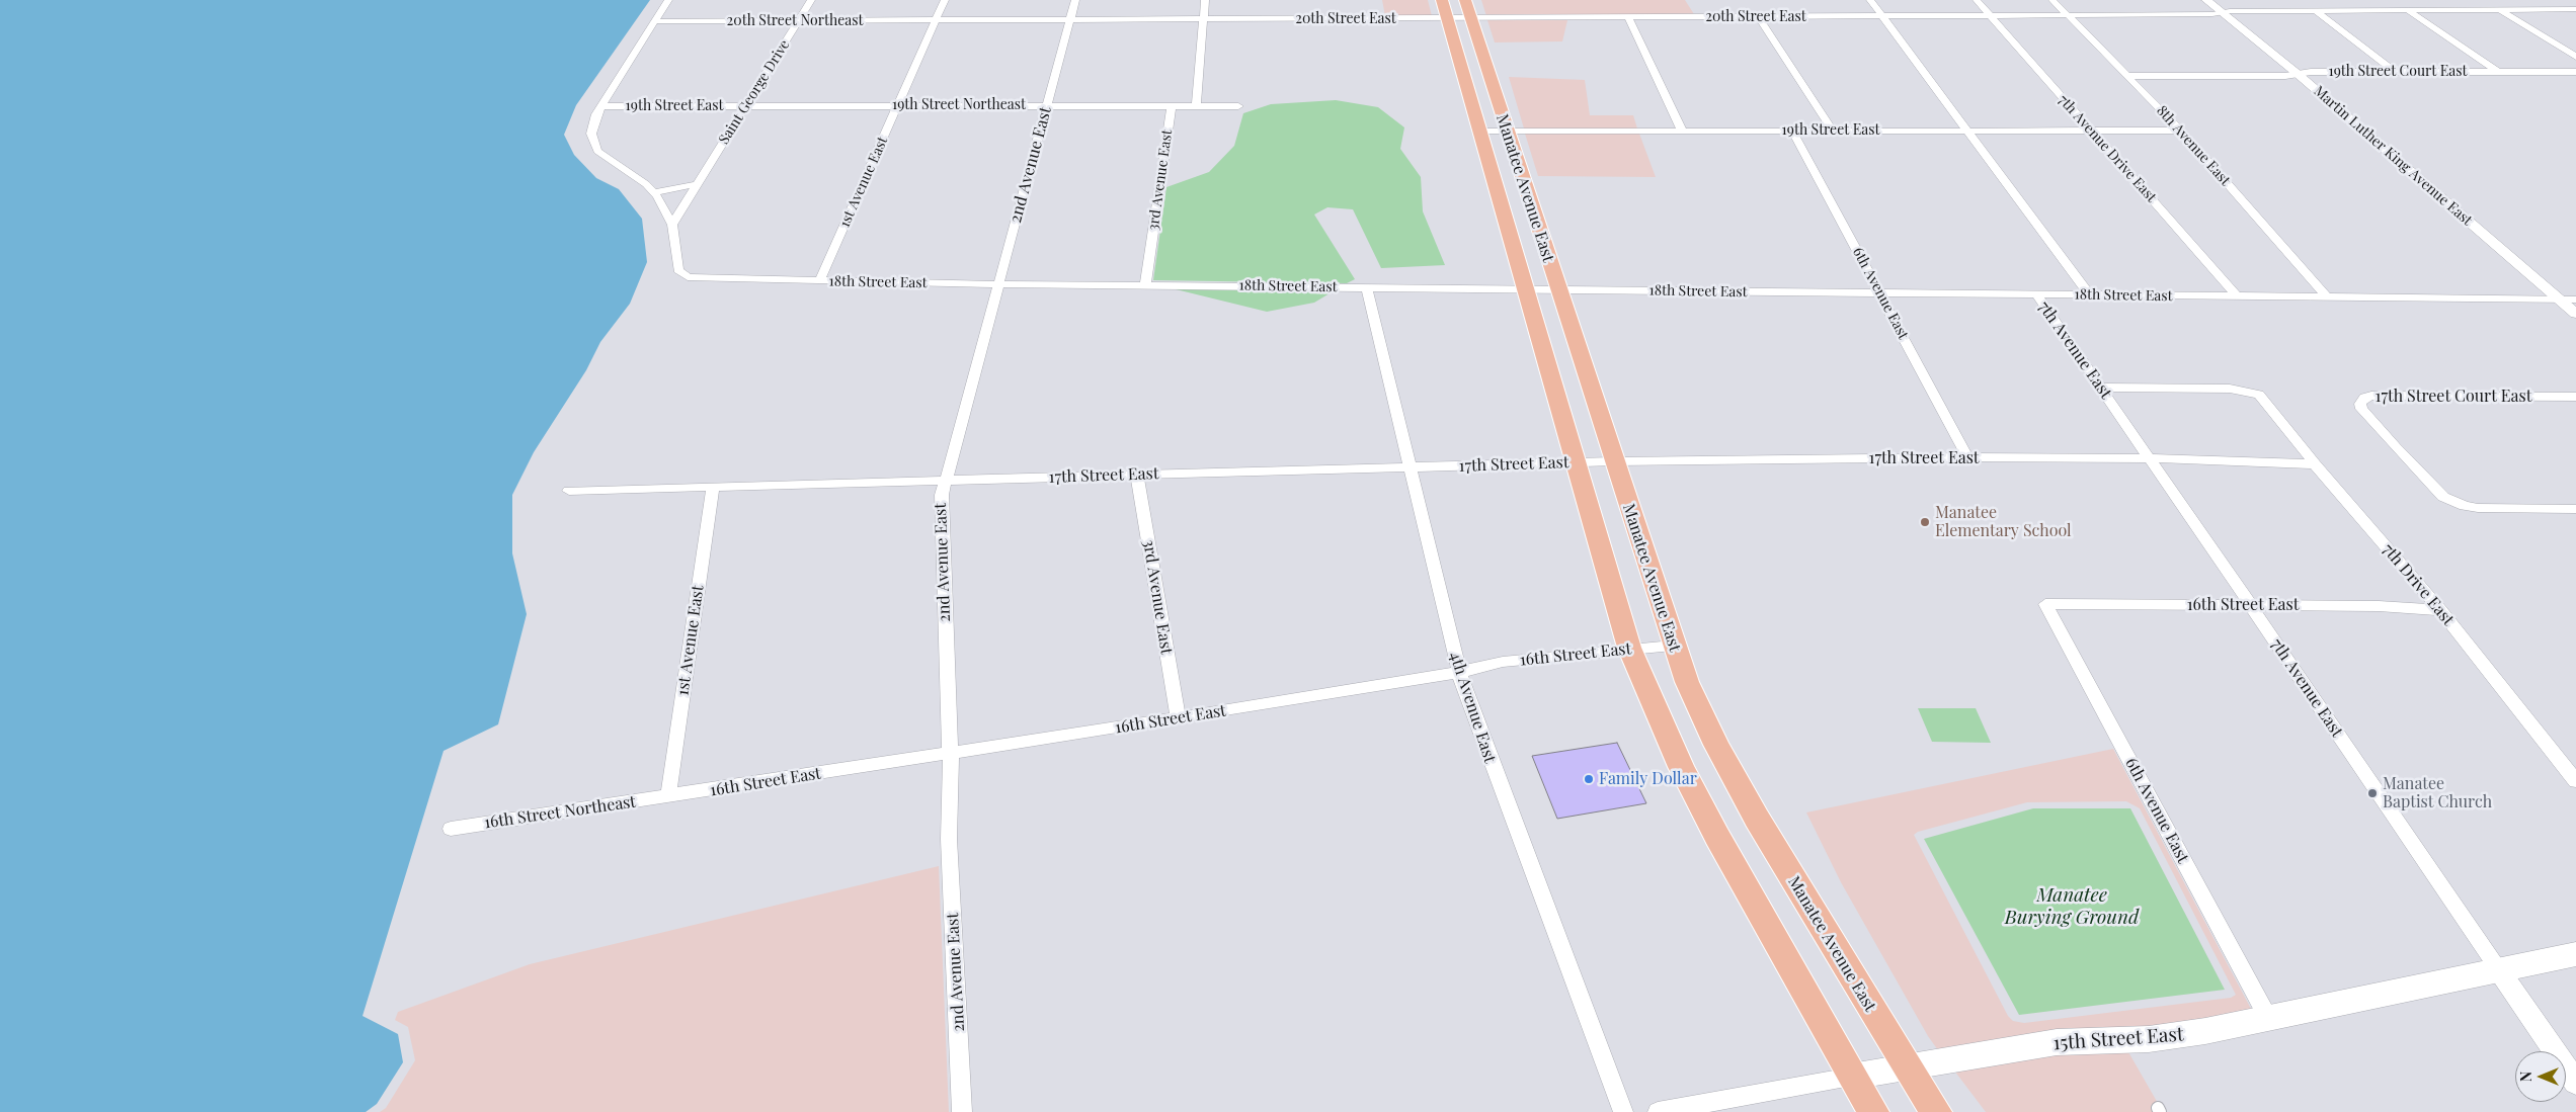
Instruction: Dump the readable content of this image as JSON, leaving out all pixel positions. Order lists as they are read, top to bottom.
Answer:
{
  "streets": {
    "main road": ["Manatee Avenue East", "15th Street East"],
    "street": [
      "20th Street East",
      "20th Street Northeast",
      "19th Street Court East",
      "Saint George Drive",
      "19th Street Northeast",
      "19th Street East",
      "8th Avenue East",
      "7th Avenue Drive East",
      "Martin Luther King Avenue East",
      "2nd Avenue East",
      "3rd Avenue East",
      "1st Avenue East",
      "18th Street East",
      "6th Avenue East",
      "7th Avenue East",
      "17th Street Court East",
      "17th Street East",
      "7th Drive East",
      "16th Street East",
      "4th Avenue East",
      "16th Street Northeast"
    ]
  },
  "crossings": [
    ["20th Street East", "20th Street Northeast"],
    ["20th Street East", "8th Avenue East"],
    ["20th Street East", "7th Avenue Drive East"],
    ["20th Street East", "Martin Luther King Avenue East"],
    ["20th Street East", "2nd Avenue East"],
    ["20th Street East", "1st Avenue East"],
    ["20th Street East", "Manatee Avenue East"],
    ["20th Street Northeast", "Saint George Drive"],
    ["20th Street Northeast", "1st Avenue East"],
    ["19th Street Court East", "8th Avenue East"],
    ["19th Street Court East", "Martin Luther King Avenue East"],
    ["Saint George Drive", "19th Street Northeast"],
    ["Saint George Drive", "19th Street East"],
    ["Saint George Drive", "18th Street East"],
    ["19th Street Northeast", "19th Street East"],
    ["19th Street Northeast", "2nd Avenue East"],
    ["19th Street Northeast", "3rd Avenue East"],
    ["19th Street Northeast", "1st Avenue East"],
    ["19th Street East", "8th Avenue East"],
    ["19th Street East", "7th Avenue Drive East"],
    ["19th Street East", "Manatee Avenue East"],
    ["19th Street East", "6th Avenue East"],
    ["8th Avenue East", "18th Street East"],
    ["7th Avenue Drive East", "18th Street East"],
    ["Martin Luther King Avenue East", "18th Street East"],
    ["2nd Avenue East", "18th Street East"],
    ["2nd Avenue East", "17th Street East"],
    ["2nd Avenue East", "16th Street East"],
    ["3rd Avenue East", "18th Street East"],
    ["3rd Avenue East", "17th Street East"],
    ["3rd Avenue East", "16th Street East"],
    ["1st Avenue East", "18th Street East"],
    ["1st Avenue East", "17th Street East"],
    ["1st Avenue East", "16th Street East"],
    ["1st Avenue East", "16th Street Northeast"],
    ["Manatee Avenue East", "18th Street East"],
    ["Manatee Avenue East", "17th Street East"],
    ["Manatee Avenue East", "16th Street East"],
    ["Manatee Avenue East", "15th Street East"],
    ["18th Street East", "6th Avenue East"],
    ["18th Street East", "7th Avenue East"],
    ["18th Street East", "4th Avenue East"],
    ["6th Avenue East", "17th Street East"],
    ["6th Avenue East", "16th Street East"],
    ["6th Avenue East", "15th Street East"],
    ["7th Avenue East", "17th Street East"],
    ["7th Avenue East", "16th Street East"],
    ["7th Avenue East", "15th Street East"],
    ["17th Street East", "7th Drive East"],
    ["17th Street East", "4th Avenue East"],
    ["7th Drive East", "16th Street East"],
    ["16th Street East", "4th Avenue East"],
    ["16th Street East", "16th Street Northeast"]
  ],
  "parks": ["Manatee Burying Ground"],
  "places": ["Manatee Elementary School", "Family Dollar", "Manatee Baptist Church"],
  "north": "left"
}
